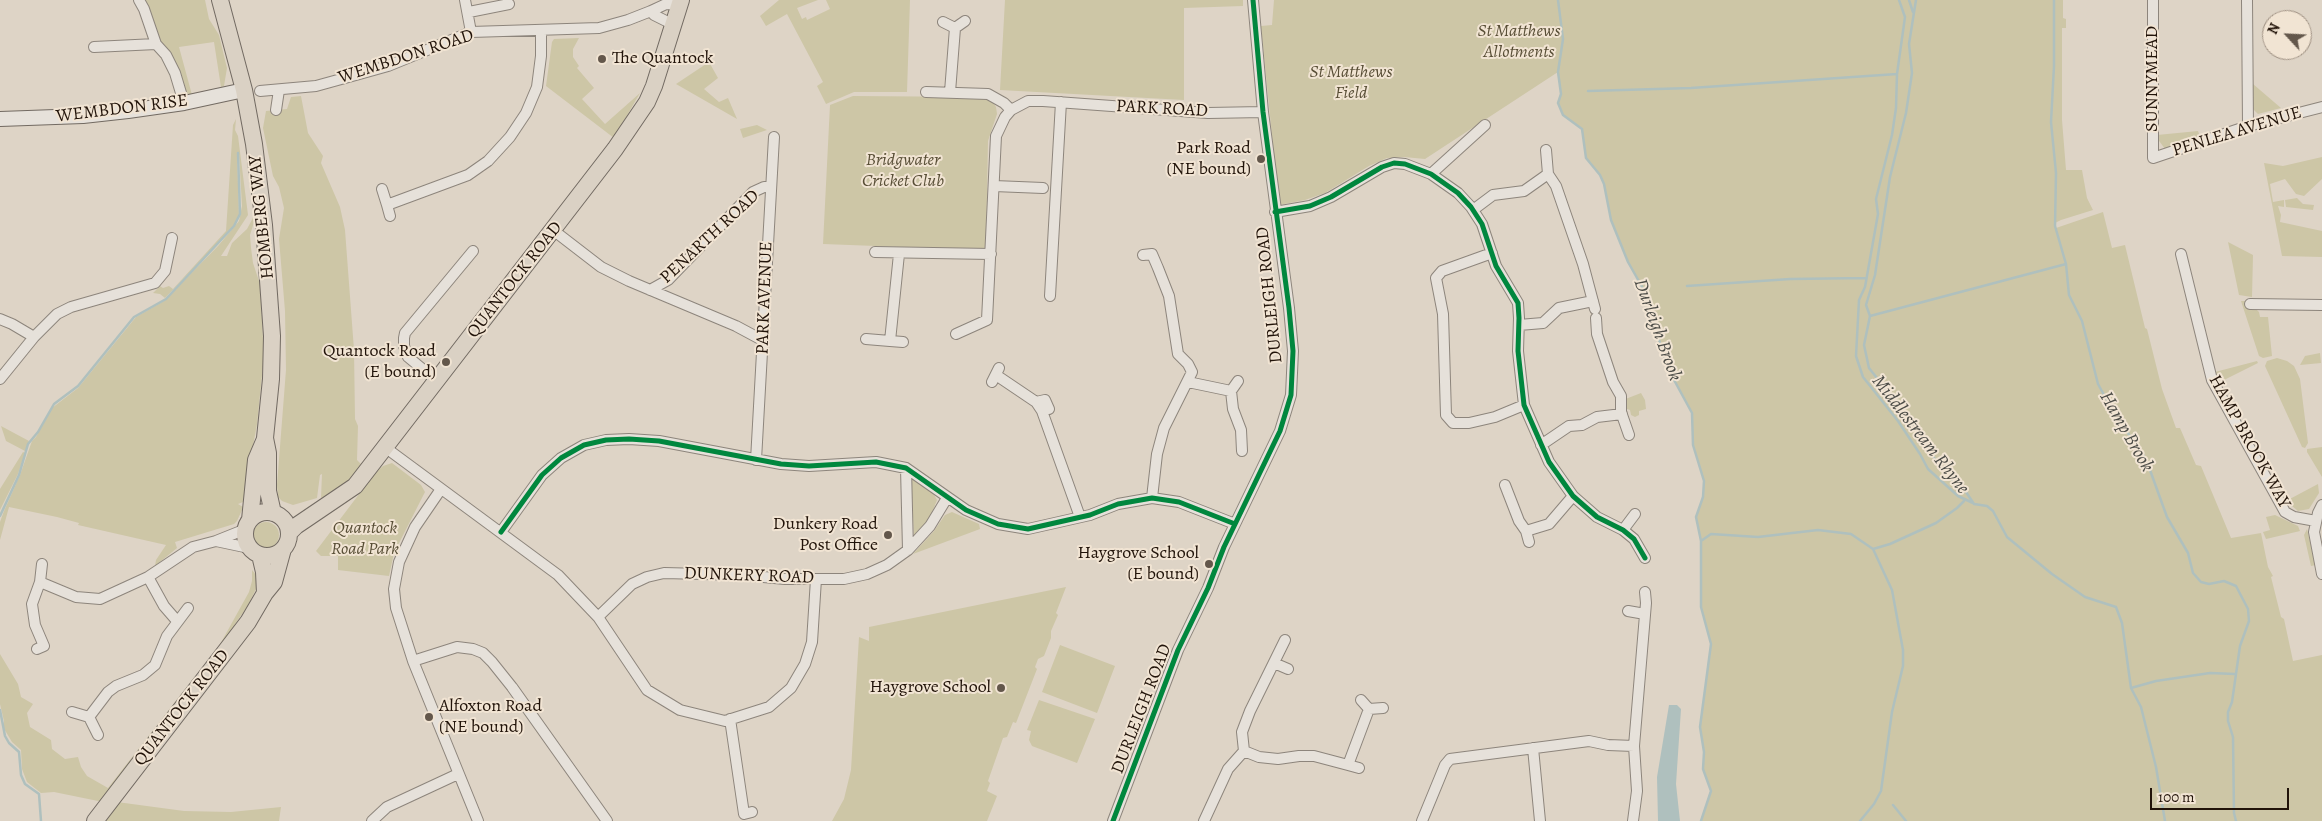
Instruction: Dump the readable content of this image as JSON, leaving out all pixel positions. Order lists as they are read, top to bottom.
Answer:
{
  "streets": {
    "main road": [
      "WEMBDON ROAD",
      "WEMBDON RISE",
      "HOMBERG WAY",
      "QUANTOCK ROAD"
    ],
    "street": [
      "SUNNYMEAD",
      "PARK ROAD",
      "PENLEA AVENUE",
      "PENARTH ROAD",
      "DURLEIGH ROAD",
      "PARK AVENUE",
      "HAMP BROOK WAY",
      "DUNKERY ROAD"
    ]
  },
  "crossings": [
    ["WEMBDON ROAD", "WEMBDON RISE"],
    ["WEMBDON ROAD", "HOMBERG WAY"],
    ["WEMBDON ROAD", "QUANTOCK ROAD"],
    ["SUNNYMEAD", "PENLEA AVENUE"],
    ["WEMBDON RISE", "HOMBERG WAY"],
    ["PARK ROAD", "DURLEIGH ROAD"],
    ["HOMBERG WAY", "QUANTOCK ROAD"],
    ["PENARTH ROAD", "PARK AVENUE"]
  ],
  "water": ["Durleigh Brook", "Hamp Brook", "Middlestream Rhyne"],
  "parks": [
    "St Matthews Allotments",
    "St Matthews Field",
    "Bridgwater Cricket Club",
    "Quantock Road Park"
  ],
  "places": [
    "The Quantock",
    "Park Road (NE bound)",
    "Quantock Road (E bound)",
    "Dunkery Road Post Office",
    "Haygrove School (E bound)",
    "Haygrove School",
    "Alfoxton Road (NE bound)"
  ],
  "scale_bar": "100 m",
  "north": "top left"
}
